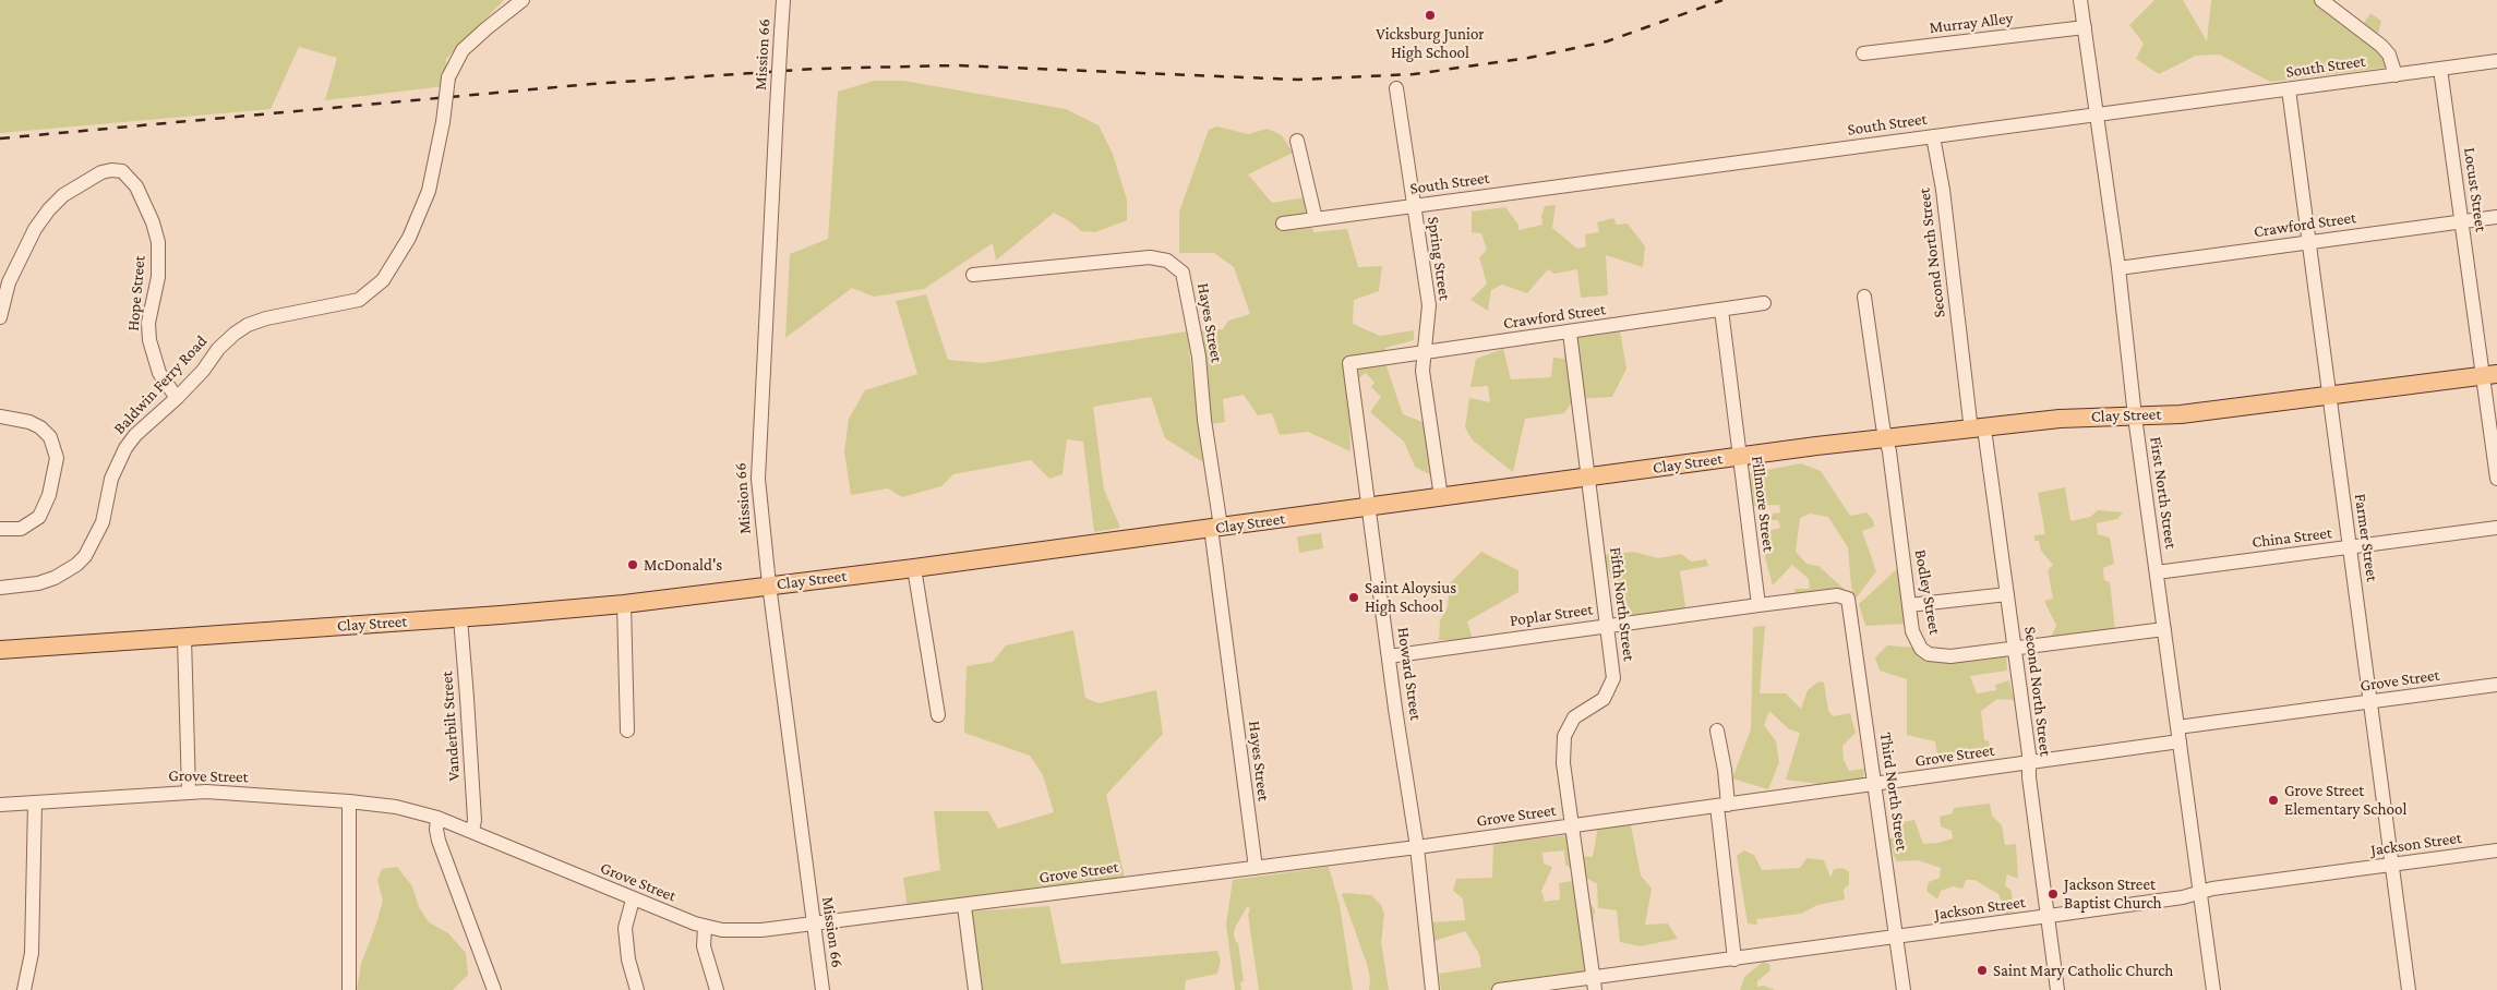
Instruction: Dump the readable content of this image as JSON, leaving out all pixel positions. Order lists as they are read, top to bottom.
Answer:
{
  "streets": {
    "main road": ["Clay Street"],
    "street": [
      "Murray Alley",
      "Mission 66",
      "South Street",
      "Locust Street",
      "Crawford Street",
      "Second North Street",
      "Spring Street",
      "Hope Street",
      "Hayes Street",
      "Baldwin Ferry Road",
      "First North Street",
      "Fillmore Street",
      "China Street",
      "Farmer Street",
      "Bodley Street",
      "Fifth North Street",
      "Poplar Street",
      "Howard Street",
      "Grove Street",
      "Vanderbilt Street",
      "Third North Street",
      "Jackson Street"
    ]
  },
  "crossings": [
    ["Murray Alley", "First North Street"],
    ["Mission 66", "Clay Street"],
    ["Mission 66", "Grove Street"],
    ["South Street", "Locust Street"],
    ["South Street", "Second North Street"],
    ["South Street", "Spring Street"],
    ["South Street", "First North Street"],
    ["South Street", "Farmer Street"],
    ["Locust Street", "Crawford Street"],
    ["Locust Street", "Clay Street"],
    ["Crawford Street", "Spring Street"],
    ["Crawford Street", "First North Street"],
    ["Crawford Street", "Fillmore Street"],
    ["Crawford Street", "Farmer Street"],
    ["Crawford Street", "Fifth North Street"],
    ["Crawford Street", "Howard Street"],
    ["Second North Street", "Clay Street"],
    ["Second North Street", "Bodley Street"],
    ["Second North Street", "Grove Street"],
    ["Second North Street", "Jackson Street"],
    ["Spring Street", "Clay Street"],
    ["Hope Street", "Baldwin Ferry Road"],
    ["Hayes Street", "Clay Street"],
    ["Hayes Street", "Grove Street"],
    ["Clay Street", "First North Street"],
    ["Clay Street", "Fillmore Street"],
    ["Clay Street", "Farmer Street"],
    ["Clay Street", "Bodley Street"],
    ["Clay Street", "Fifth North Street"],
    ["Clay Street", "Howard Street"],
    ["Clay Street", "Vanderbilt Street"],
    ["First North Street", "China Street"],
    ["First North Street", "Bodley Street"],
    ["First North Street", "Grove Street"],
    ["First North Street", "Jackson Street"],
    ["Fillmore Street", "Poplar Street"],
    ["China Street", "Farmer Street"],
    ["Farmer Street", "Grove Street"],
    ["Farmer Street", "Jackson Street"],
    ["Fifth North Street", "Poplar Street"],
    ["Fifth North Street", "Grove Street"],
    ["Fifth North Street", "Jackson Street"],
    ["Poplar Street", "Howard Street"],
    ["Poplar Street", "Third North Street"],
    ["Howard Street", "Grove Street"],
    ["Grove Street", "Vanderbilt Street"],
    ["Grove Street", "Third North Street"],
    ["Third North Street", "Jackson Street"]
  ],
  "places": [
    "Vicksburg Junior High School",
    "McDonald's",
    "Saint Aloysius High School",
    "Grove Street Elementary School",
    "Jackson Street Baptist Church",
    "Saint Mary Catholic Church"
  ]
}
